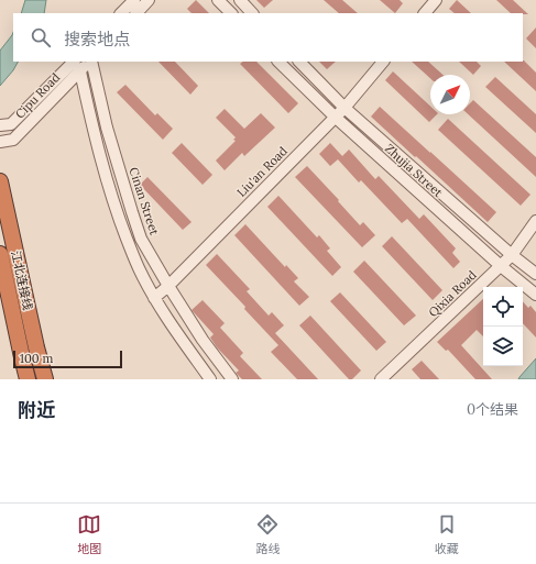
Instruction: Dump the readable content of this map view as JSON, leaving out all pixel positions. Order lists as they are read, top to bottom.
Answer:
{
  "streets": {
    "highway": ["江北连接线"],
    "street": [
      "Cipu Road",
      "Zhujia Street",
      "Liu'an Road",
      "Cinan Street",
      "Qixia Road"
    ]
  },
  "crossings": [
    ["Zhujia Street", "Liu'an Road"],
    ["Zhujia Street", "Qixia Road"],
    ["Liu'an Road", "Cinan Street"]
  ],
  "scale_bar": "100 m",
  "north": "top right",
  "page": {
    "search": "搜索地点",
    "scale": "100 m",
    "heading": ["附近", "0个结果"],
    "nav": ["地图", "路线", "收藏"]
  }
}
